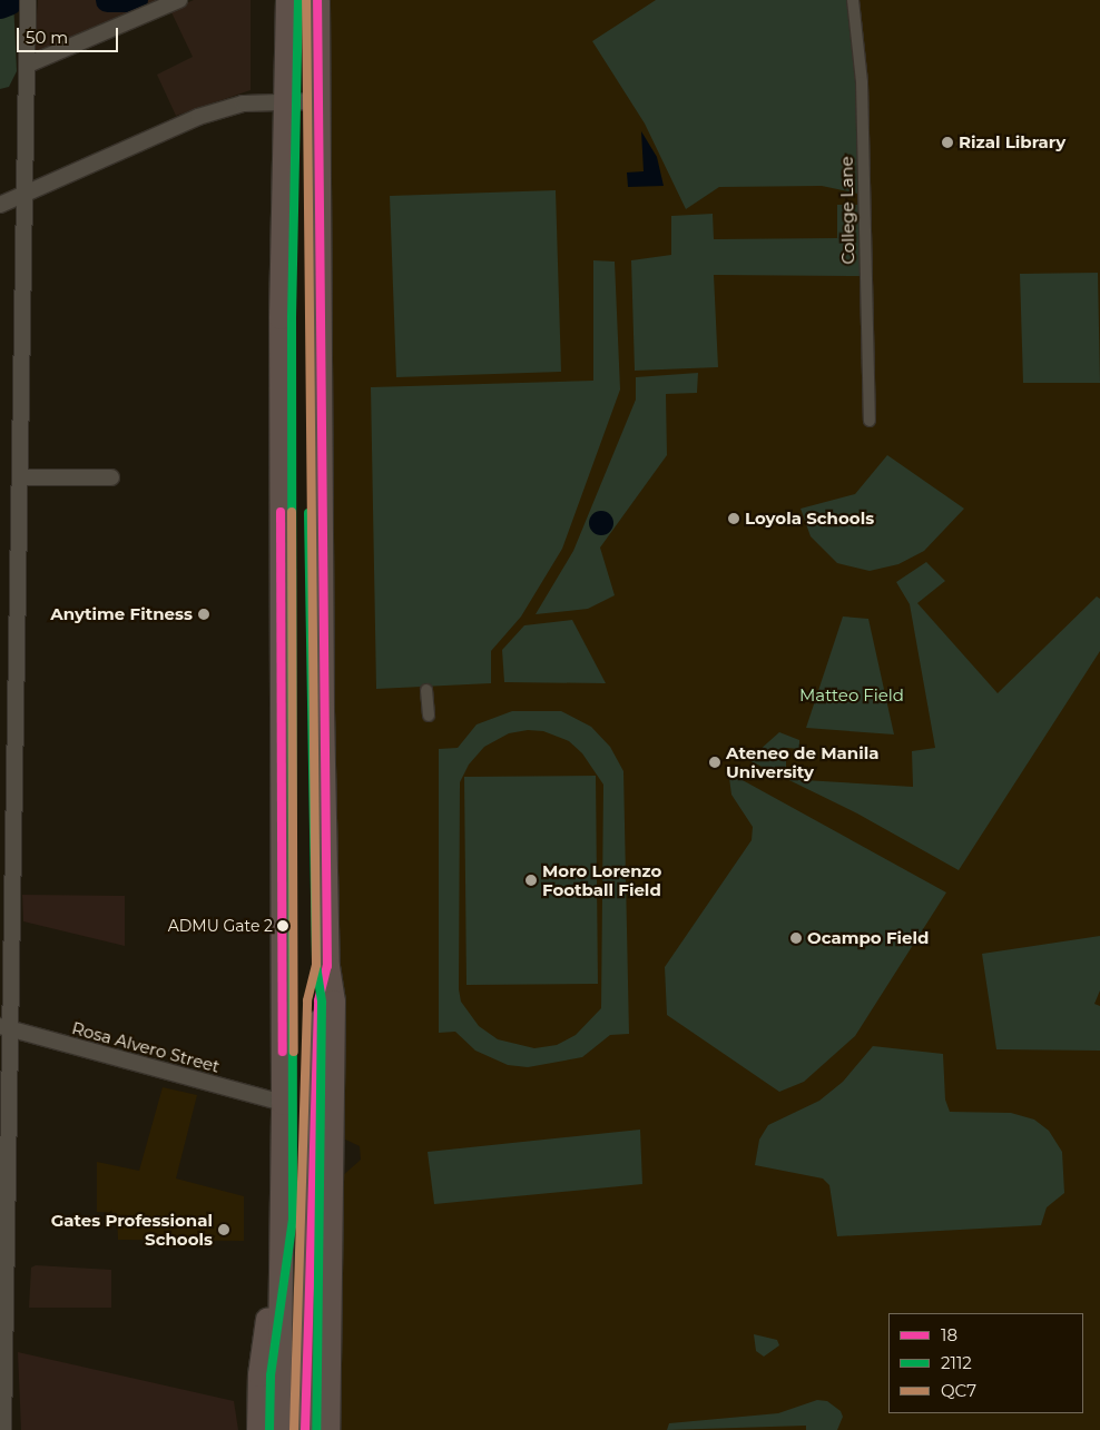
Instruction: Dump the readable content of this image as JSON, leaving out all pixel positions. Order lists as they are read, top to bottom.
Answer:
{
  "streets": {
    "street": ["College Lane", "Rosa Alvero Street"]
  },
  "parks": ["Matteo Field"],
  "places": [
    "Rizal Library",
    "Loyola Schools",
    "Anytime Fitness",
    "Ateneo de Manila University",
    "Moro Lorenzo Football Field",
    "ADMU Gate 2",
    "Ocampo Field",
    "Gates Professional Schools"
  ],
  "lines": ["transit line 18", "transit line 2112", "transit line QC7"],
  "legend": ["18", "2112", "QC7"],
  "scale_bar": "50 m"
}
